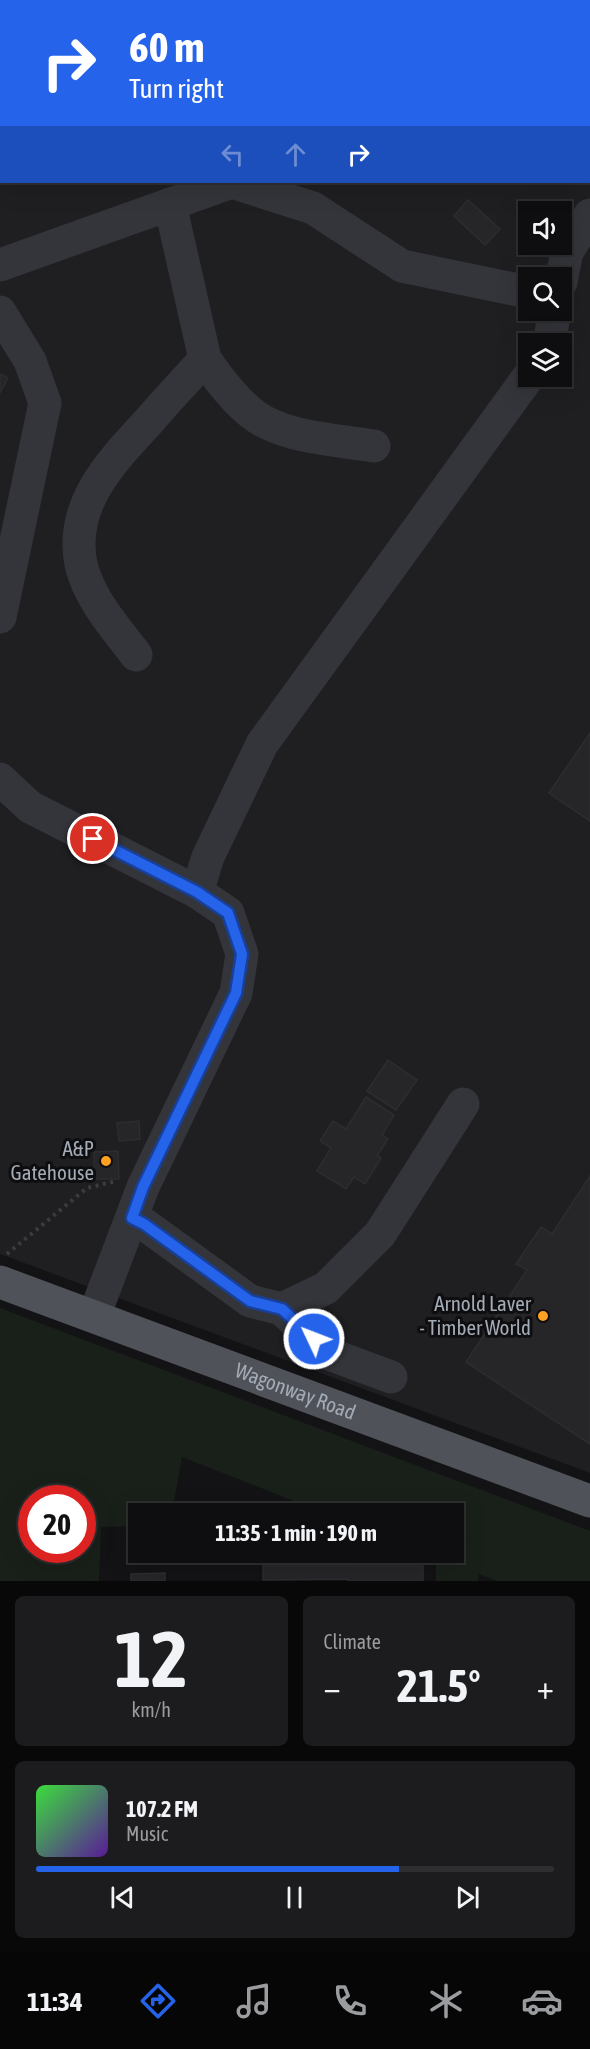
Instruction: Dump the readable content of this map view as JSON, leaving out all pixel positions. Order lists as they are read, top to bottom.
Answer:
{
  "streets": {
    "main road": ["Wagonway Road"]
  },
  "places": ["A&P Gatehouse", "Arnold Laver - Timber World"],
  "page": {
    "turn": ["60 m", "Turn right"],
    "limit": "20",
    "trip": "11:35 · 1 min · 190 m",
    "tile": [
      ["12", "km/h"],
      "Climate"
    ],
    "heat": ["−", "21.5°", "+"],
    "song": ["107.2 FM", "Music"],
    "tabs": "11:34"
  }
}
